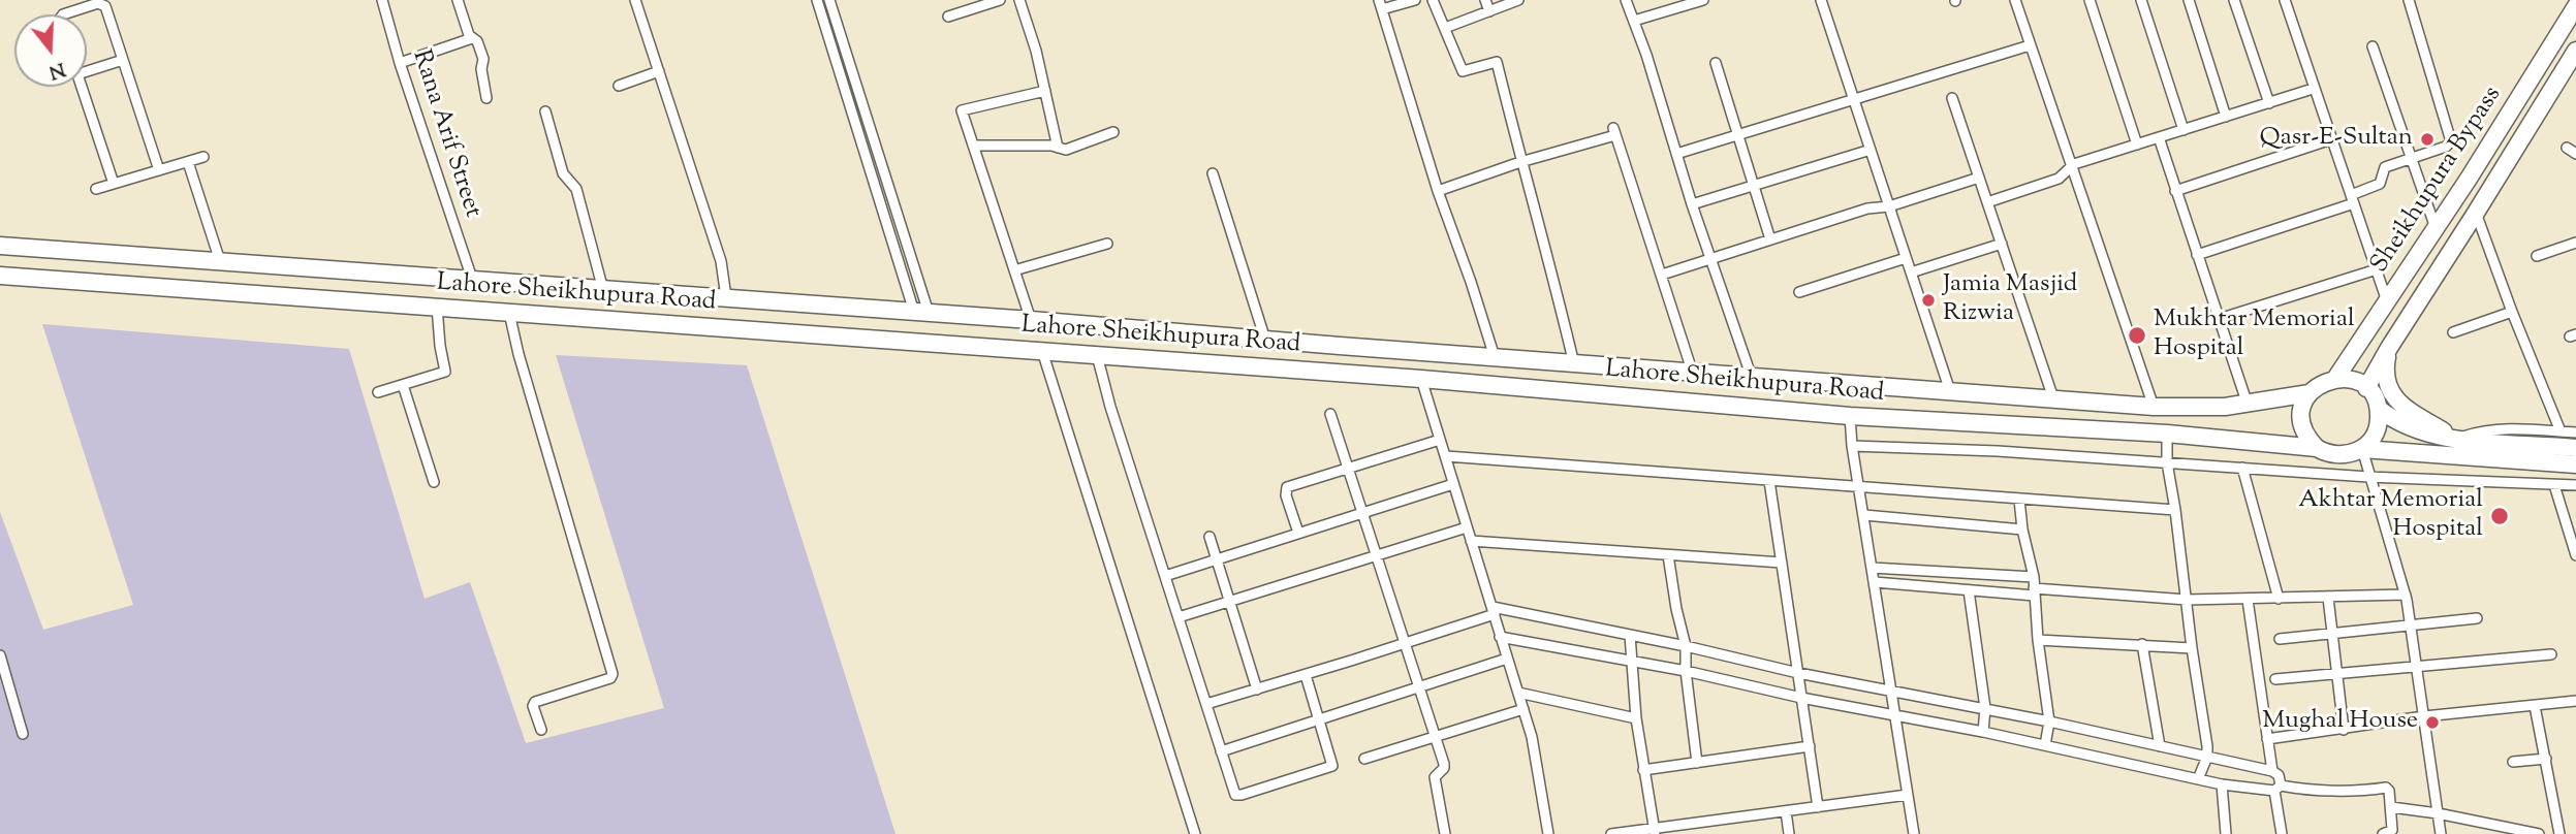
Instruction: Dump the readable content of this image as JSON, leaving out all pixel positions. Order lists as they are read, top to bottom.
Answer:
{
  "streets": {
    "highway": ["Sheikhupura Bypass", "Lahore Sheikhupura Road"],
    "street": ["Rana Arif Street"]
  },
  "crossings": [
    ["Rana Arif Street", "Lahore Sheikhupura Road"],
    ["Sheikhupura Bypass", "Lahore Sheikhupura Road"]
  ],
  "places": [
    "Qasr-E-Sultan",
    "Jamia Masjid Rizwia",
    "Mukhtar Memorial Hospital",
    "Akhtar Memorial Hospital",
    "Mughal House"
  ],
  "north": "bottom"
}
